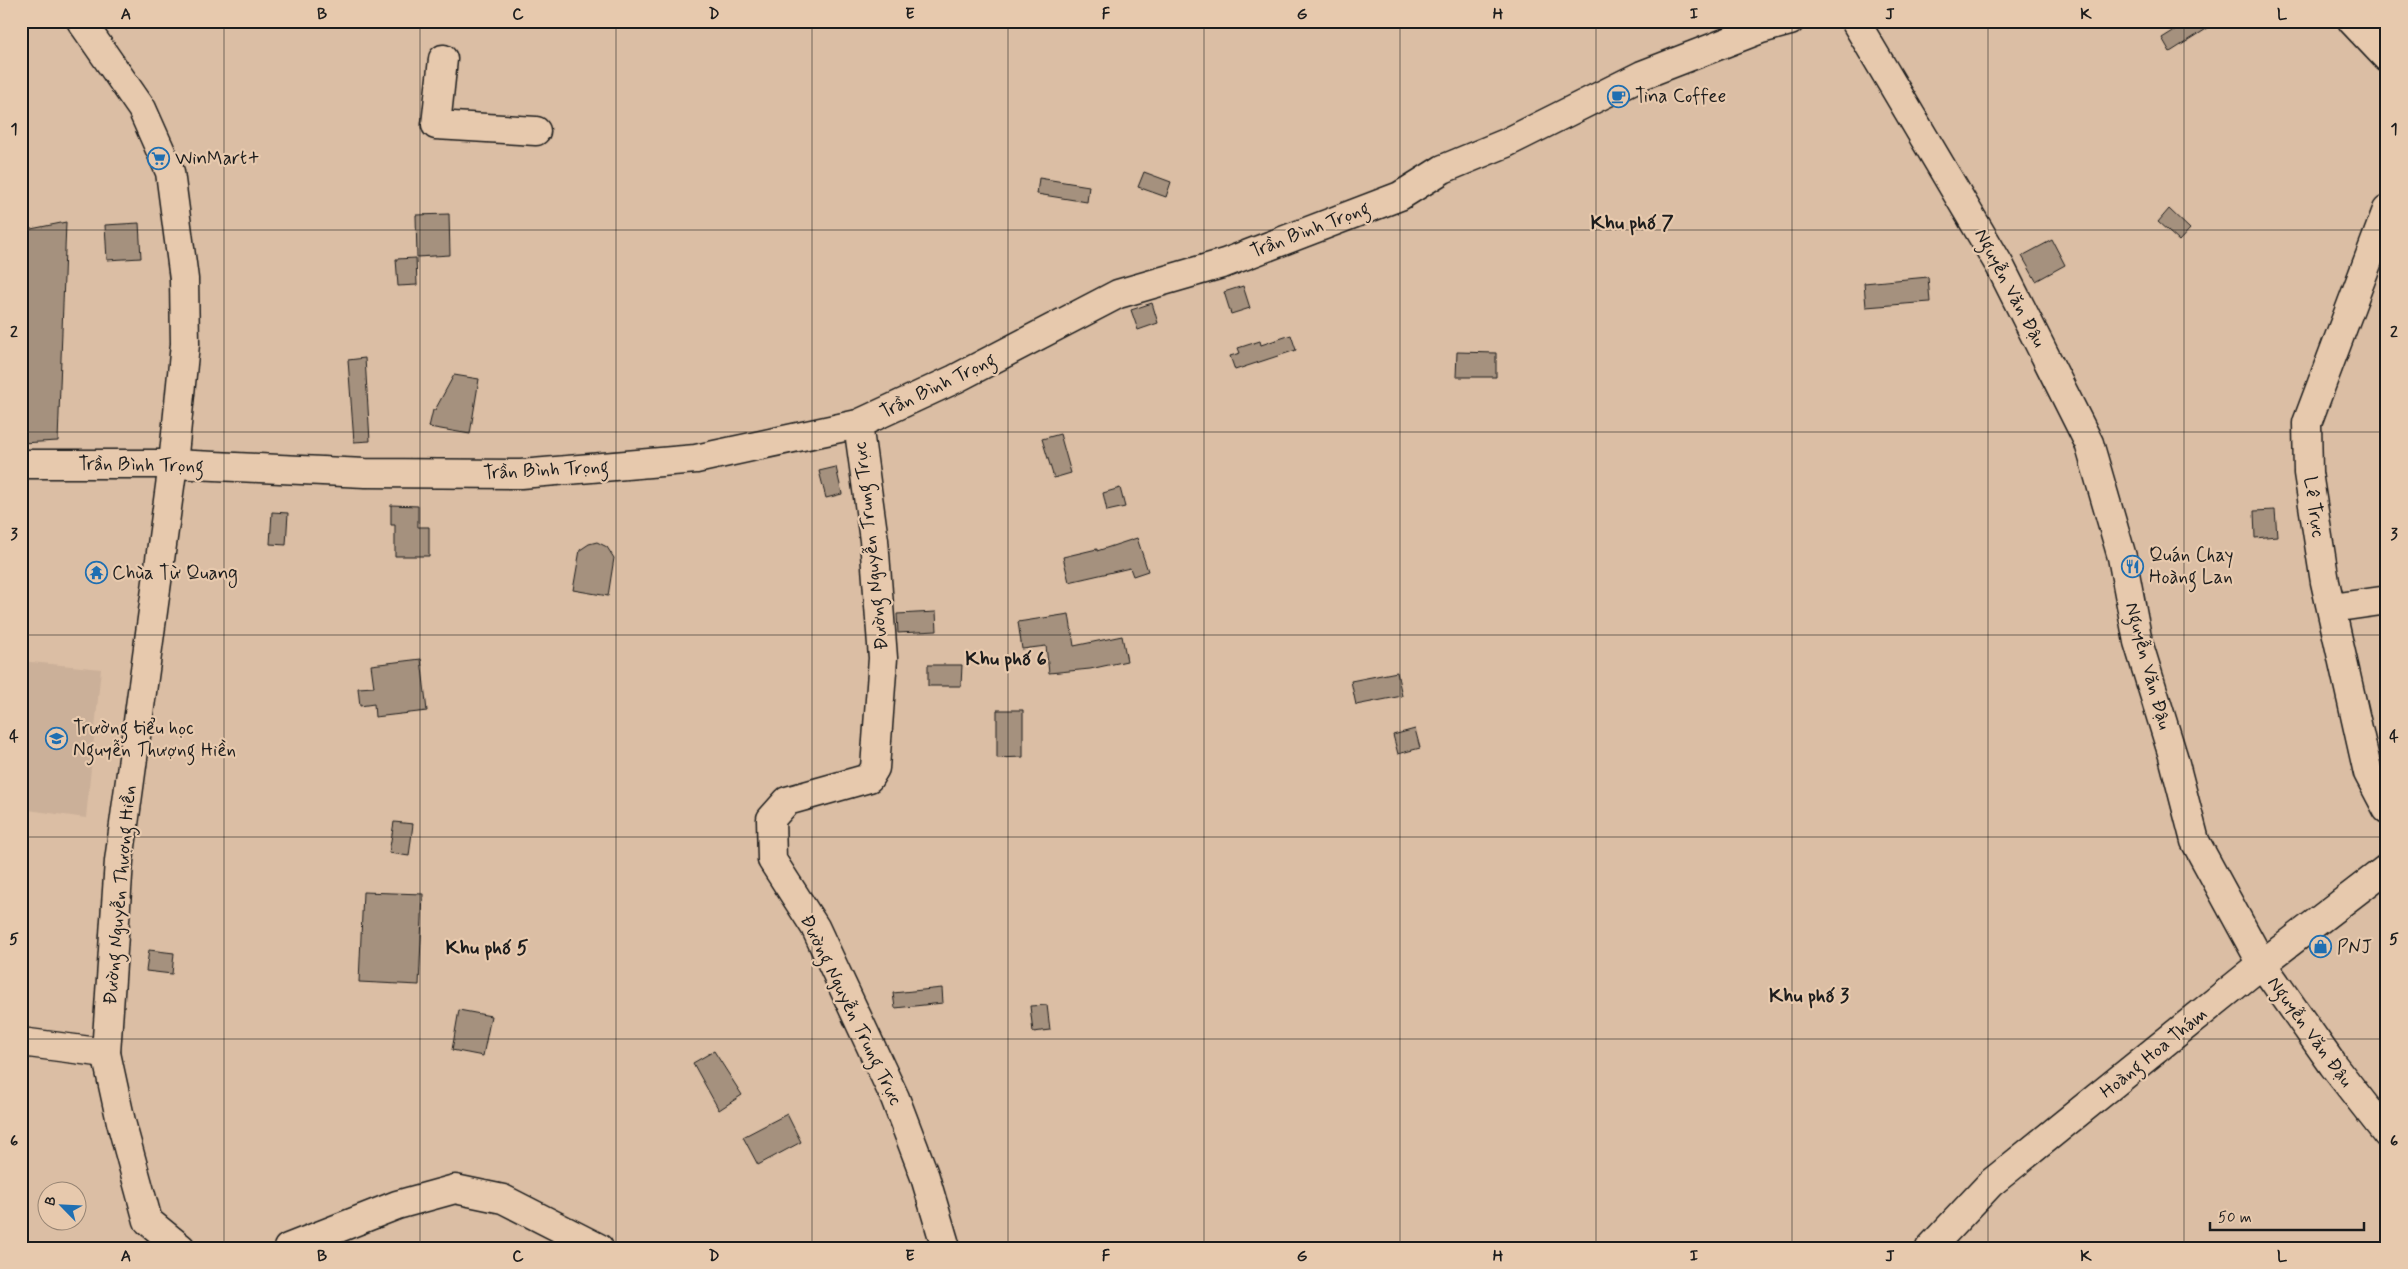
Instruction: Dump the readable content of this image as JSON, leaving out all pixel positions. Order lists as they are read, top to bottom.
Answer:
{
  "streets": {
    "street": [
      "Trần Bình Trọng",
      "Nguyễn Văn Đậu",
      "Lê Trực",
      "Đường Nguyễn Trung Trực",
      "Đường Nguyễn Thượng Hiền",
      "Hoàng Hoa Thám"
    ]
  },
  "crossings": [
    ["Trần Bình Trọng", "Đường Nguyễn Trung Trực"],
    ["Trần Bình Trọng", "Đường Nguyễn Thượng Hiền"],
    ["Nguyễn Văn Đậu", "Hoàng Hoa Thám"]
  ],
  "districts": [
    "Khu phố 7",
    "Khu phố 6",
    "Khu phố 5",
    "Khu phố 3"
  ],
  "places": {
    "cafe": ["Tina Coffee"],
    "supermarket": ["WinMart+"],
    "restaurant": ["Quán Chay Hoàng Lan"],
    "temple": ["Chùa Từ Quang"],
    "school or university": ["Trường tiểu học Nguyễn Thượng Hiền"],
    "shop": ["PNJ"]
  },
  "scale_bar": "50 m",
  "north": "top left",
  "grid": {
    "columns": [
      "A",
      "B",
      "C",
      "D",
      "E",
      "F",
      "G",
      "H",
      "I",
      "J",
      "K",
      "L"
    ],
    "rows": [
      "1",
      "2",
      "3",
      "4",
      "5",
      "6"
    ]
  }
}
